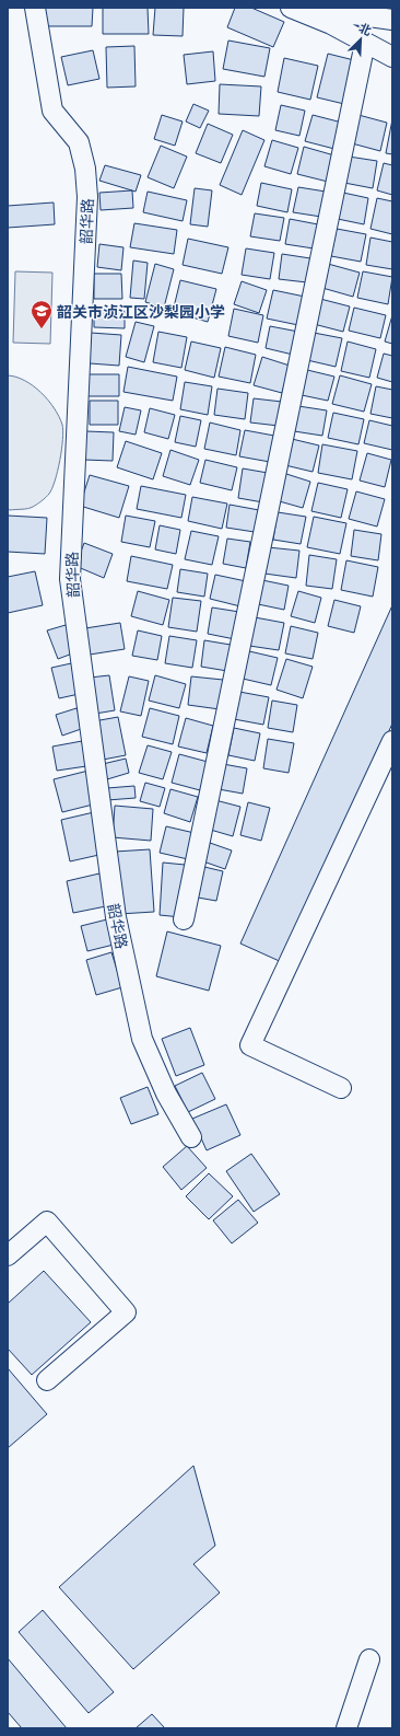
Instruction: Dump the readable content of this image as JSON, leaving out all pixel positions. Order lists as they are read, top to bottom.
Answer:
{
  "streets": {
    "street": ["韶华路"]
  },
  "places": {
    "school or university": ["韶关市浈江区沙梨园小学"]
  },
  "north": "top right"
}
